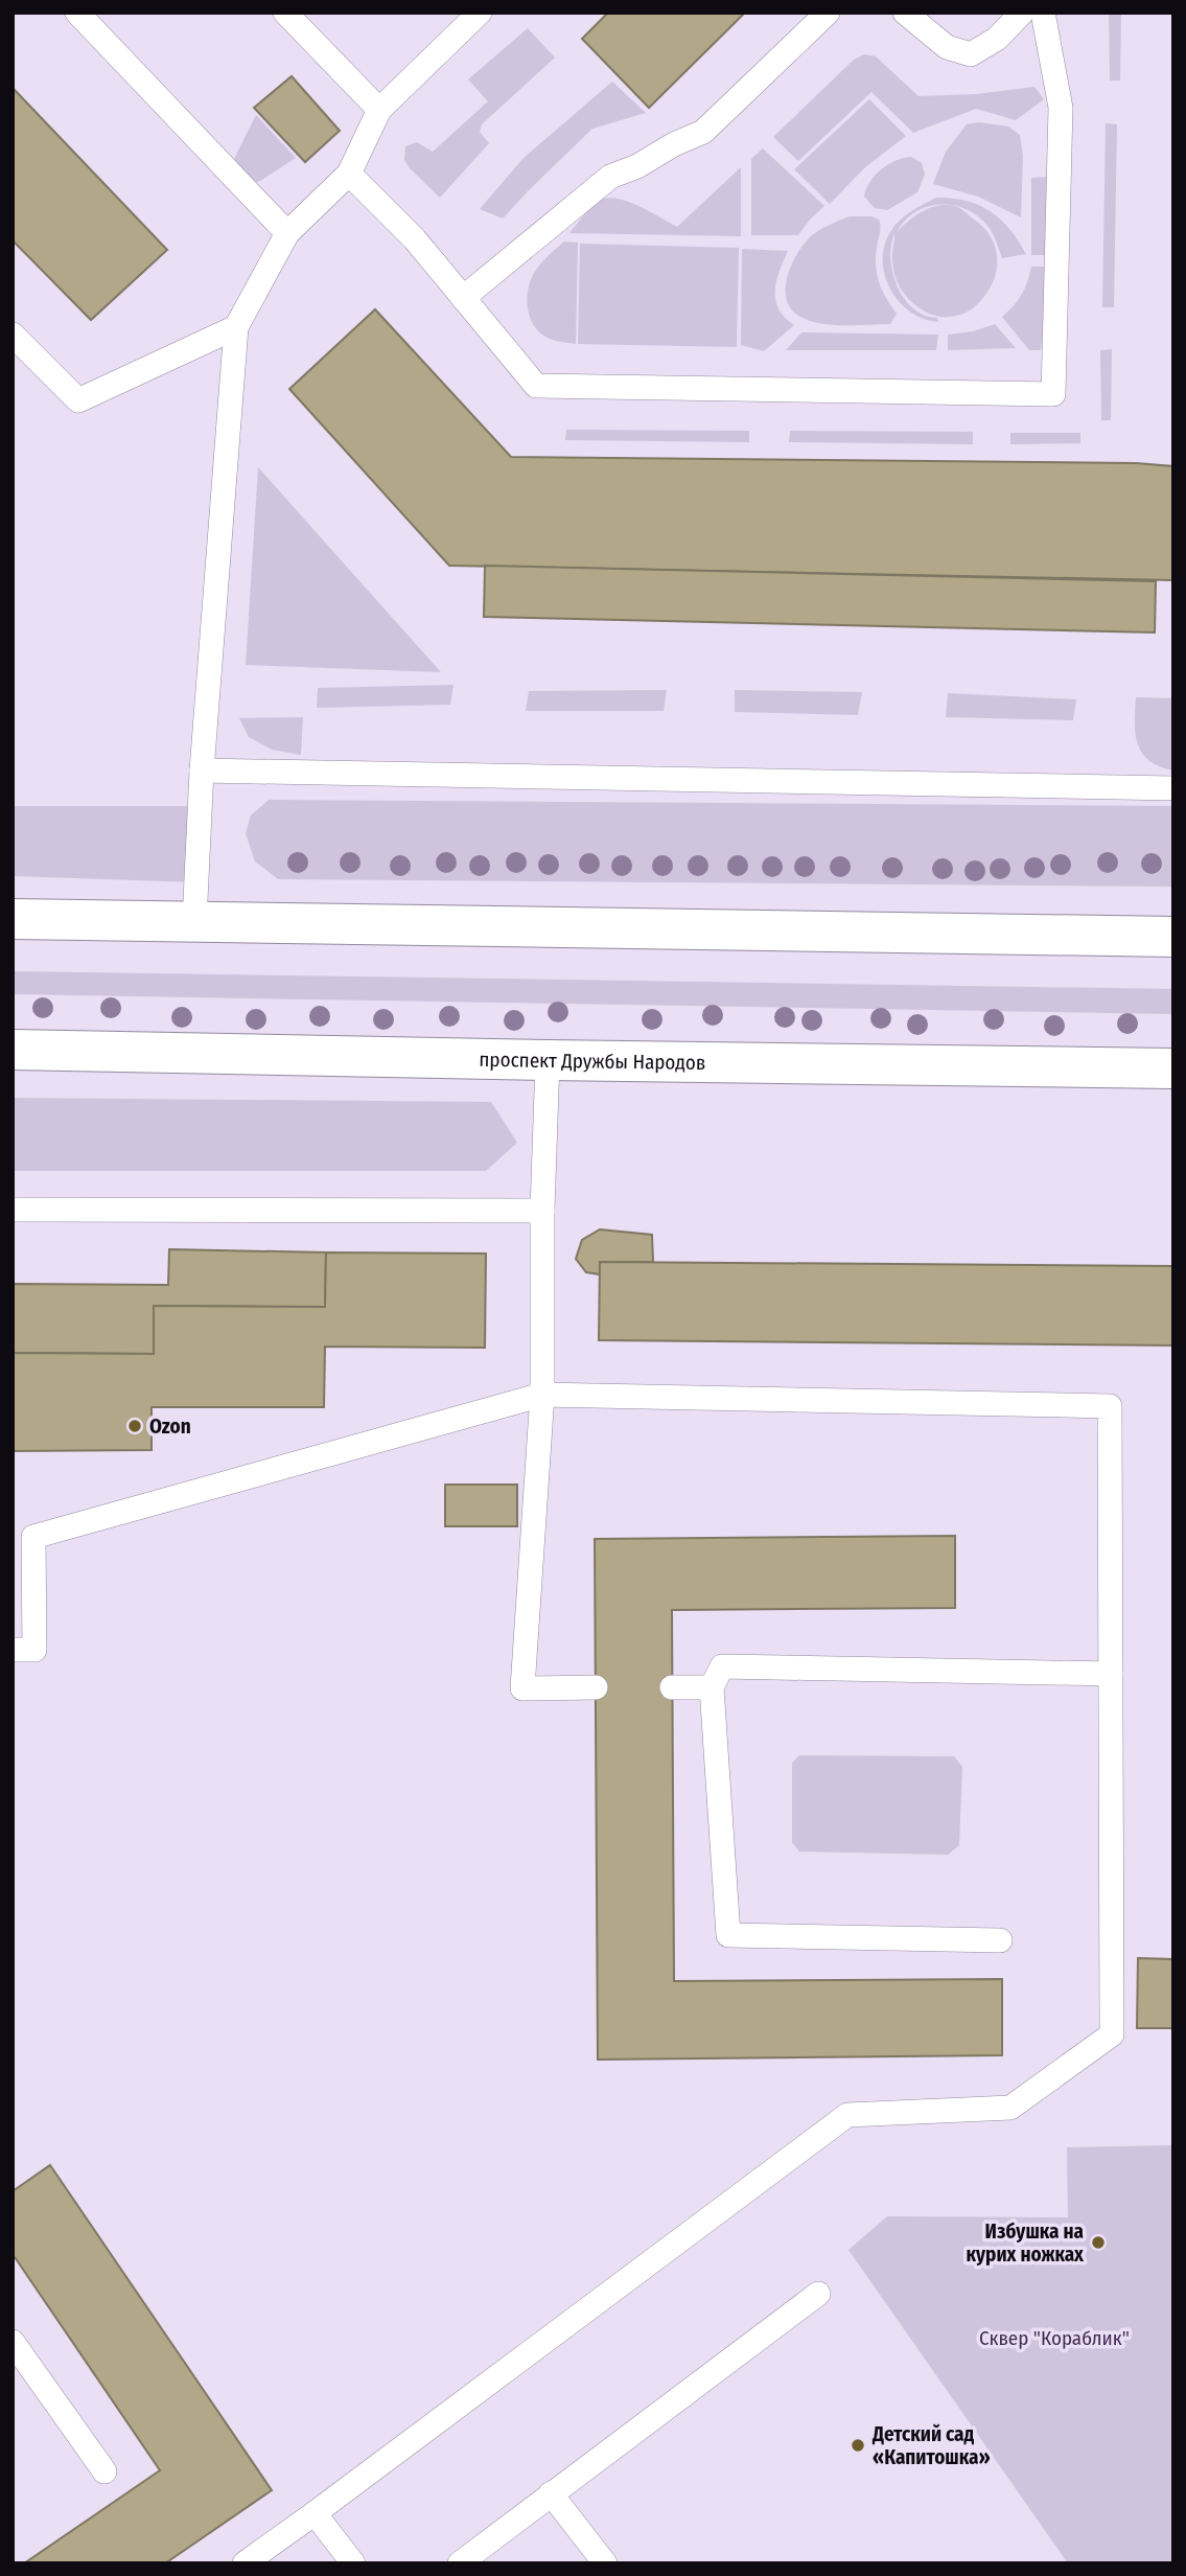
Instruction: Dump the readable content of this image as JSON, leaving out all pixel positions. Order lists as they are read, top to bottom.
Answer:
{
  "streets": {
    "main road": ["проспект Дружбы Народов"]
  },
  "parks": ["Сквер \"Кораблик\""],
  "places": ["Ozon", "Избушка на курих ножках", "Детский сад «Капитошка»"]
}
